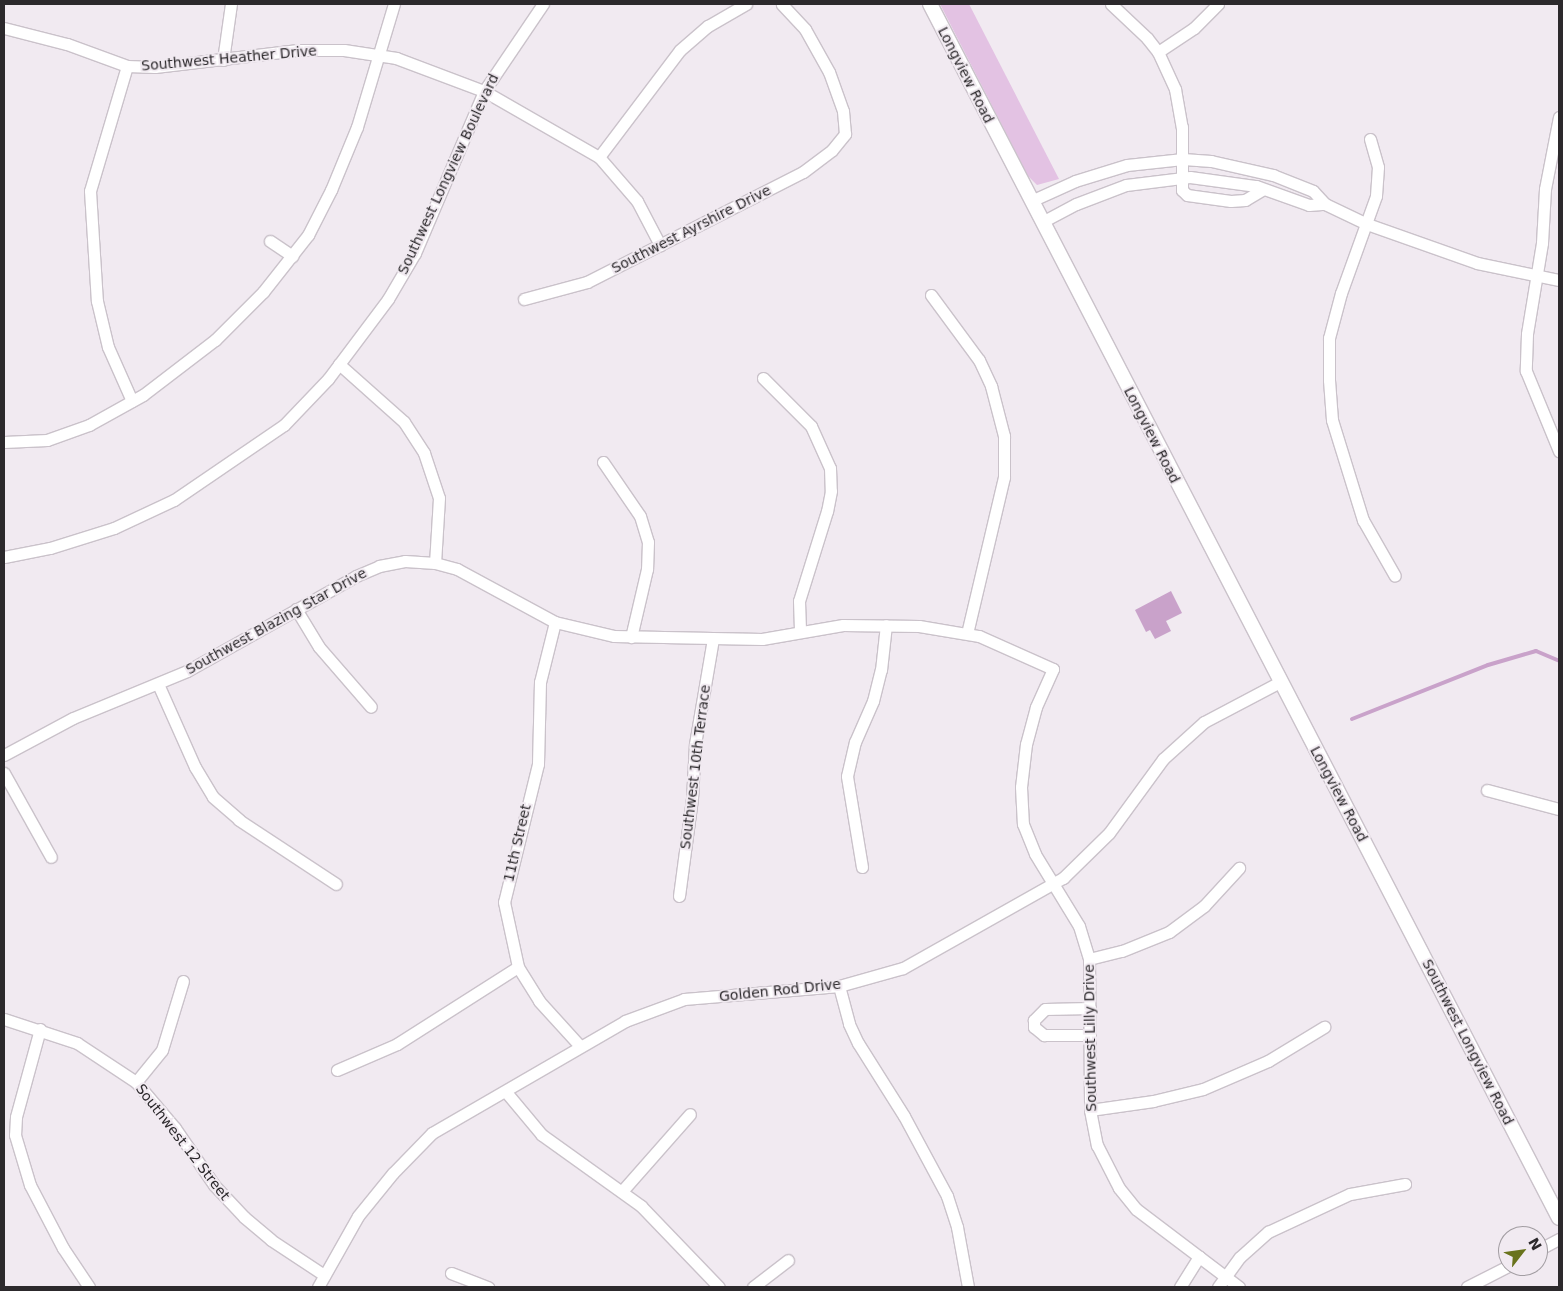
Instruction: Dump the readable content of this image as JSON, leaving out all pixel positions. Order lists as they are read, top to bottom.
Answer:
{
  "streets": {
    "street": [
      "Southwest Heather Drive",
      "Longview Road",
      "Southwest Longview Boulevard",
      "Southwest Ayrshire Drive",
      "Southwest Blazing Star Drive",
      "Southwest 10th Terrace",
      "11th Street",
      "Golden Rod Drive",
      "Southwest Lilly Drive",
      "Southwest Longview Road",
      "Southwest 12 Street"
    ]
  },
  "crossings": [
    ["Southwest Heather Drive", "Southwest Longview Boulevard"],
    ["Southwest Heather Drive", "Southwest Ayrshire Drive"],
    ["Longview Road", "Golden Rod Drive"],
    ["Longview Road", "Southwest Longview Road"],
    ["Southwest Blazing Star Drive", "Southwest 10th Terrace"],
    ["Southwest Blazing Star Drive", "11th Street"],
    ["Southwest Blazing Star Drive", "Southwest Lilly Drive"],
    ["11th Street", "Golden Rod Drive"],
    ["Golden Rod Drive", "Southwest Lilly Drive"],
    ["Golden Rod Drive", "Southwest 12 Street"]
  ],
  "north": "top right"
}
